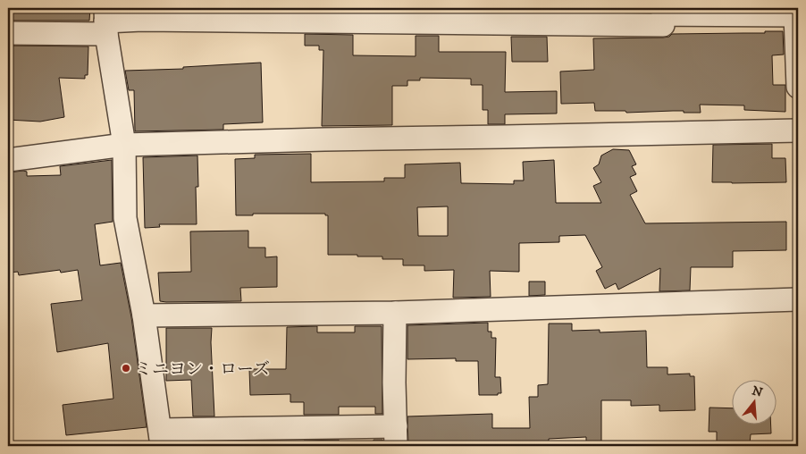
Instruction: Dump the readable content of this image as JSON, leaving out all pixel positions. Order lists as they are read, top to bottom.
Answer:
{
  "places": ["ミニヨン・ローズ"],
  "north": "top"
}
